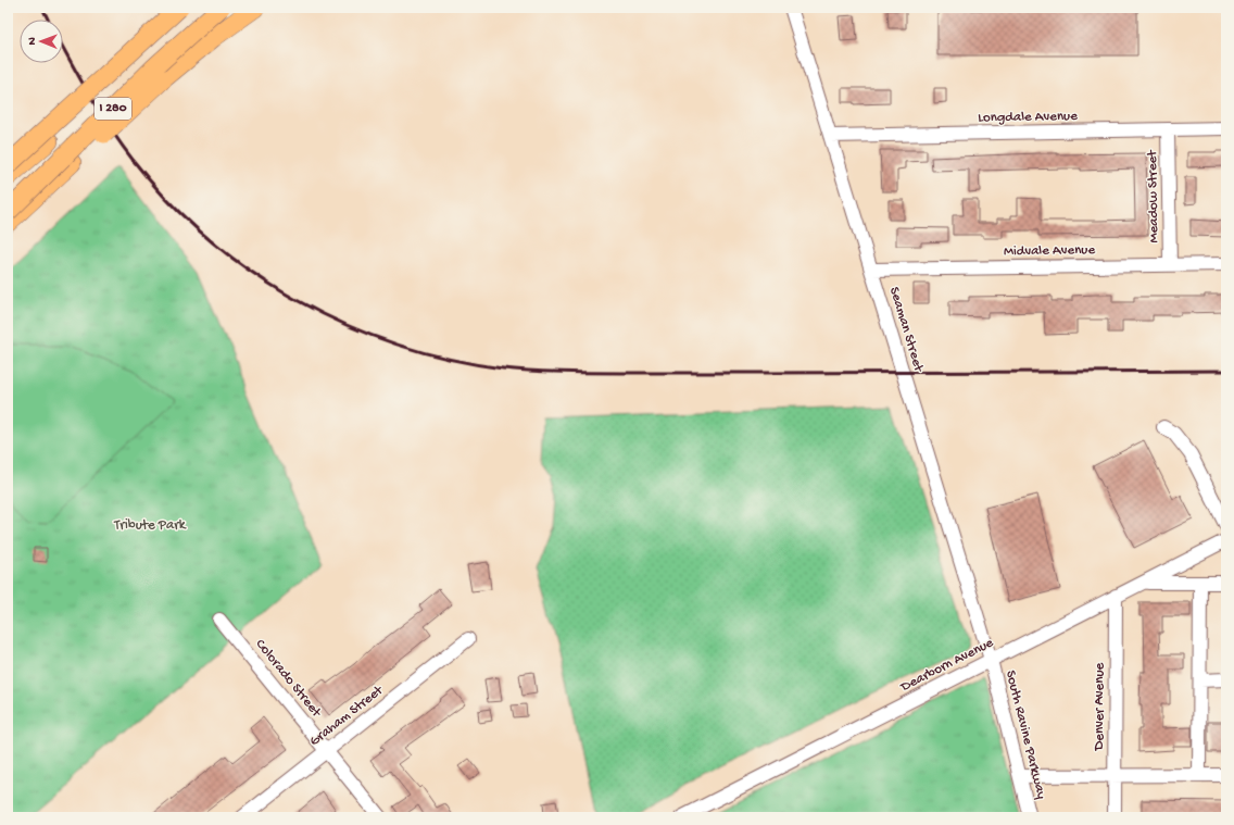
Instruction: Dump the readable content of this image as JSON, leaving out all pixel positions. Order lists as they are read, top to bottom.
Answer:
{
  "streets": {
    "highway": ["I 280"],
    "street": [
      "Longdale Avenue",
      "Meadow Street",
      "Midvale Avenue",
      "Seaman Street",
      "Dearborn Avenue",
      "Colorado Street",
      "Denver Avenue",
      "Graham Street",
      "South Ravine Parkway"
    ]
  },
  "crossings": [
    ["Longdale Avenue", "Meadow Street"],
    ["Longdale Avenue", "Seaman Street"],
    ["Meadow Street", "Midvale Avenue"],
    ["Midvale Avenue", "Seaman Street"],
    ["Seaman Street", "Dearborn Avenue"],
    ["Seaman Street", "South Ravine Parkway"],
    ["Dearborn Avenue", "Denver Avenue"],
    ["Dearborn Avenue", "South Ravine Parkway"],
    ["Colorado Street", "Graham Street"]
  ],
  "parks": ["Tribute Park"],
  "north": "left"
}
